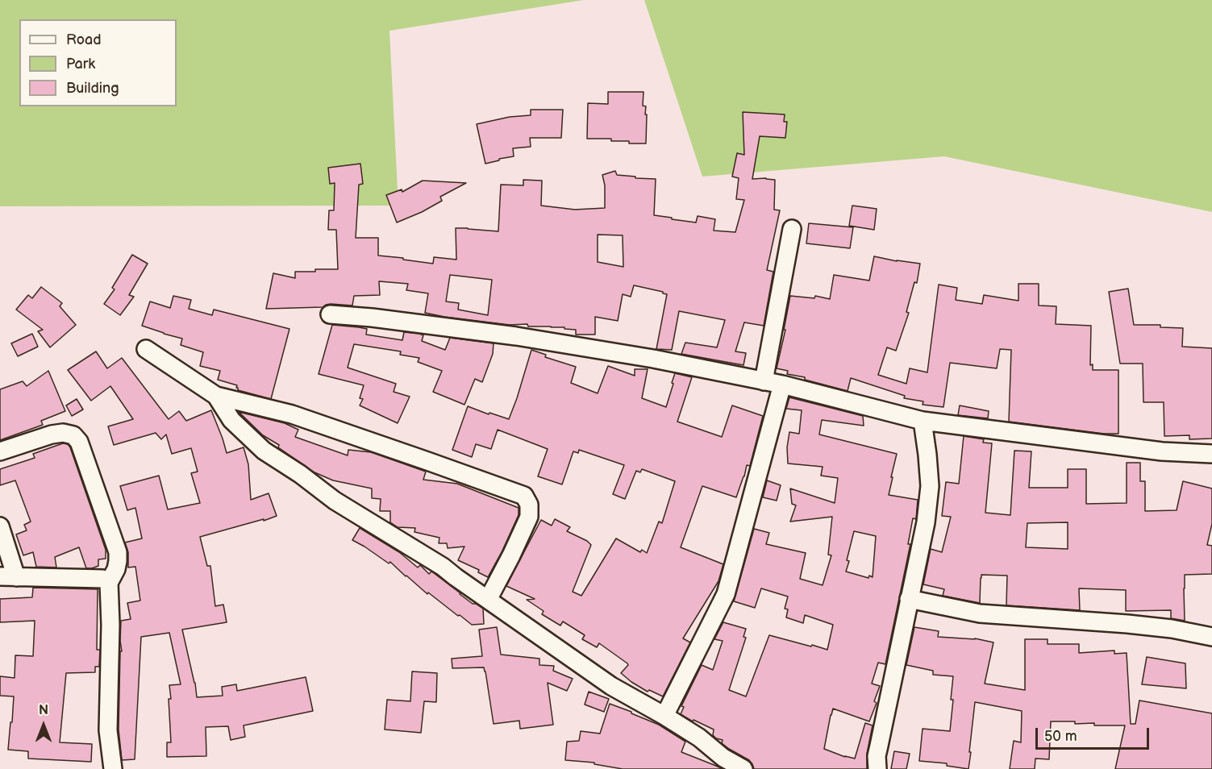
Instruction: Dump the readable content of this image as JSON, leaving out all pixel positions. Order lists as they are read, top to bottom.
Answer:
{
  "legend": ["Road", "Park", "Building"],
  "scale_bar": "50 m",
  "north": "top"
}
